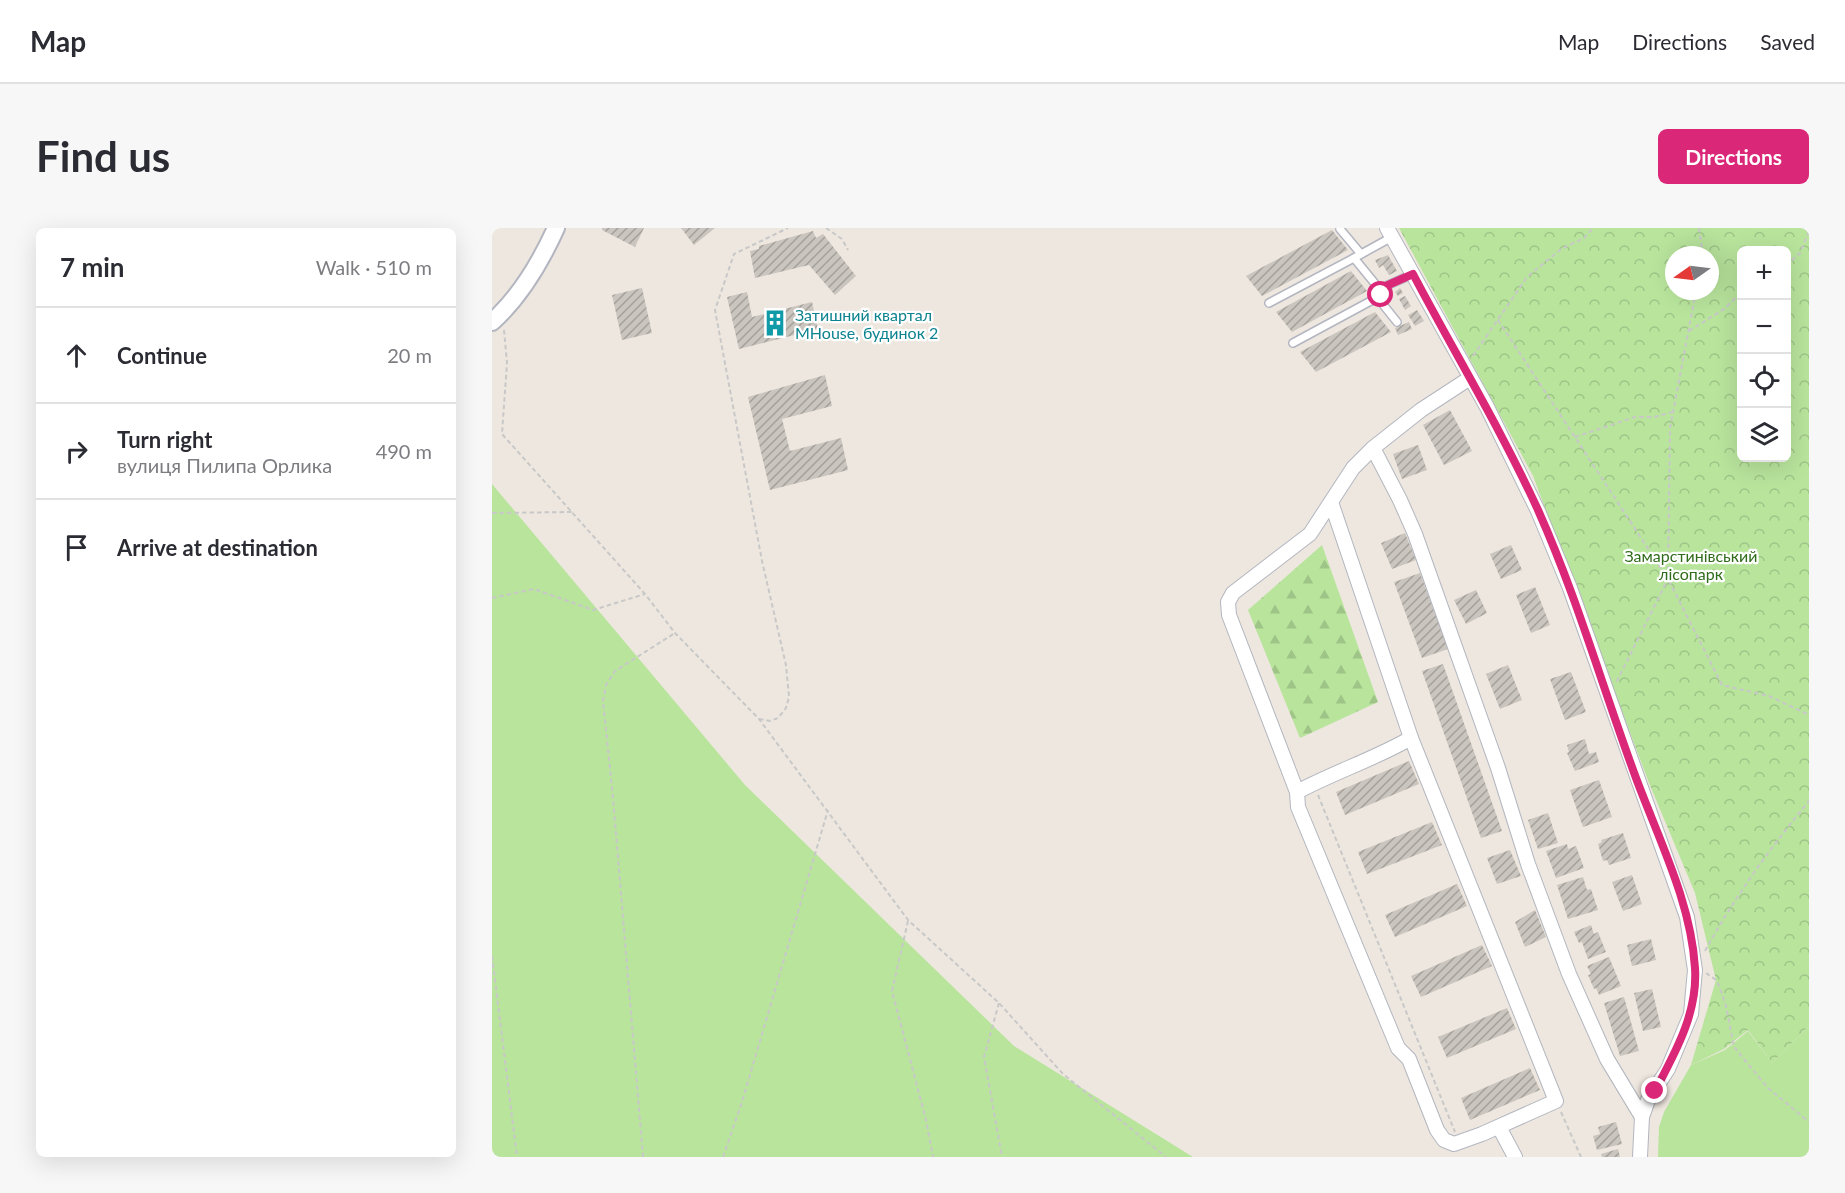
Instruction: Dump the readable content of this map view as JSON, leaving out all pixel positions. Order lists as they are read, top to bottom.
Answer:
{
  "parks": ["Замарстинівський лісопарк"],
  "places": {
    "building": ["Затишний квартал MHouse, будинок 2"]
  },
  "north": "left",
  "page": {
    "header": "Map",
    "nav": ["Map", "Directions", "Saved"],
    "buttons": "Directions",
    "title": "Find us",
    "heading": ["7 min", "Walk · 510 m"],
    "map_buttons": ["+", "−"],
    "list": [
      ["Continue", "20 m"],
      ["Turn right", "вулиця Пилипа Орлика", "490 m"],
      "Arrive at destination"
    ]
  }
}
